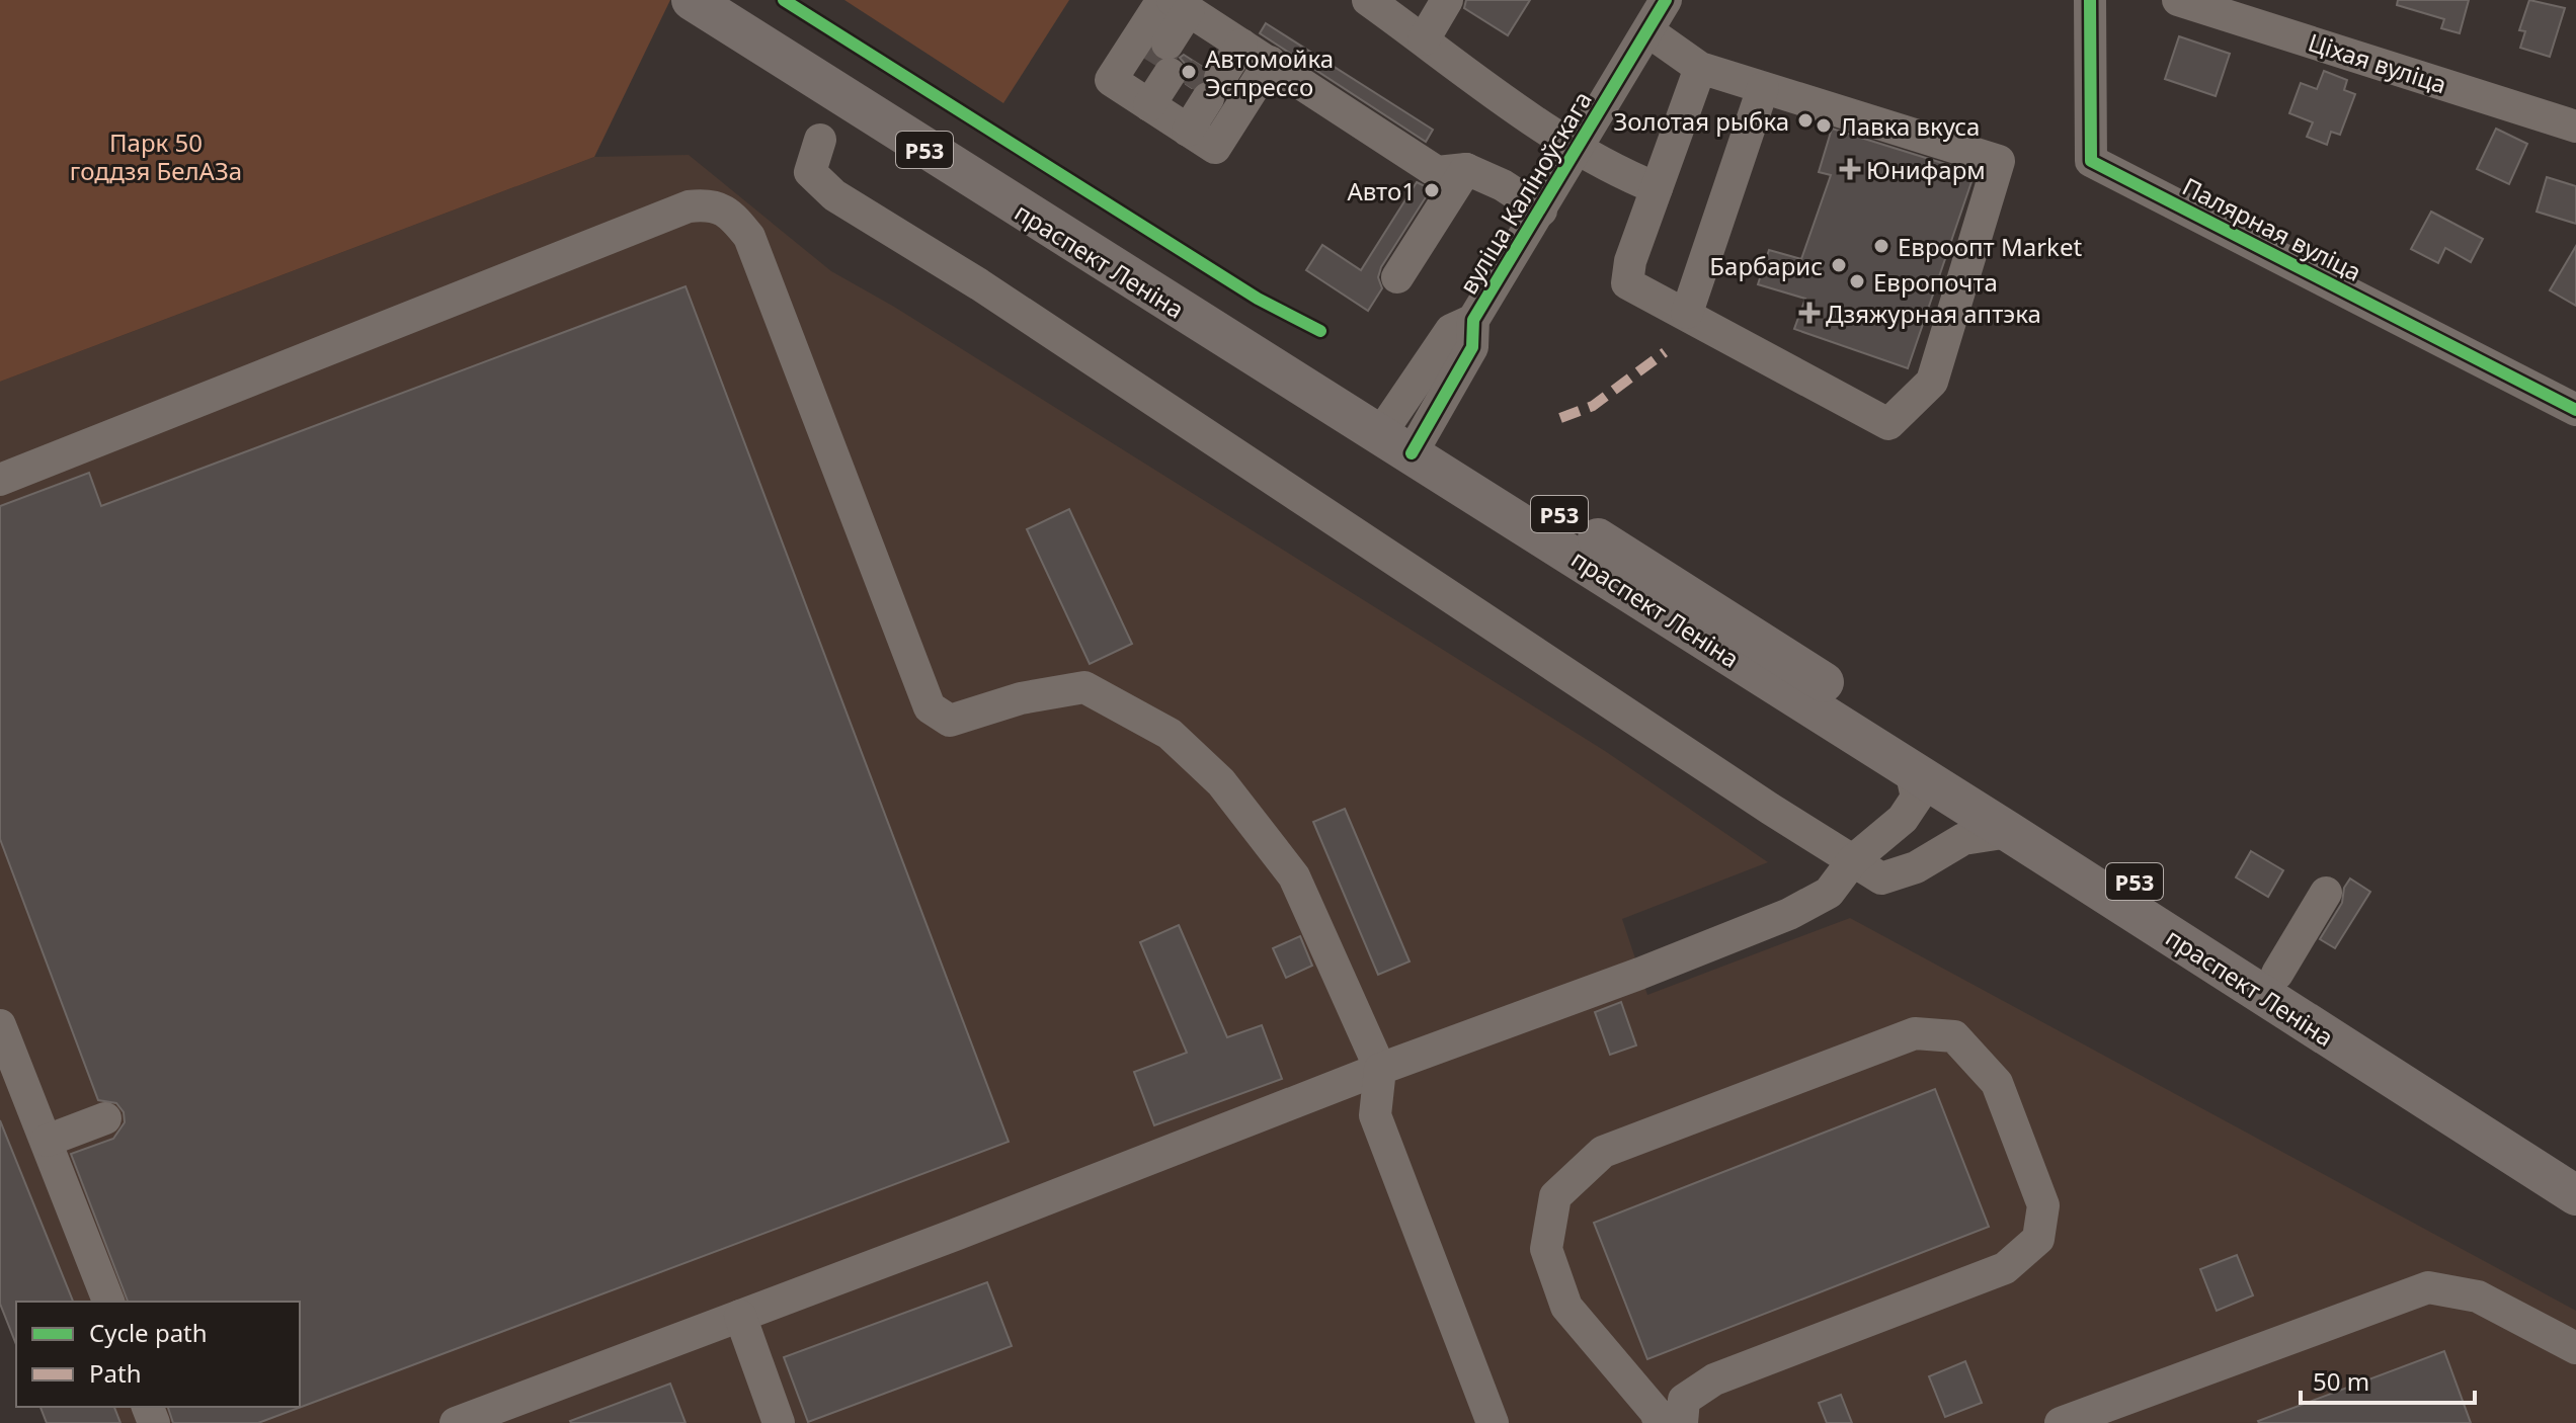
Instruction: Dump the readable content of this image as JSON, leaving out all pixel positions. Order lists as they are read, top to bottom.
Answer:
{
  "streets": {
    "main road": ["Р53", "праспект Леніна"],
    "street": ["Ціхая вуліца", "вуліца Каліноўскага", "Палярная вуліца"]
  },
  "crossings": [
    ["вуліца Каліноўскага", "праспект Леніна"]
  ],
  "parks": ["Парк 50 годдзя БелАЗа"],
  "places": {
    "other": [
      "Автомойка Эспрессо",
      "Золотая рыбка",
      "Лавка вкуса",
      "Авто1",
      "Евроопт Market",
      "Барбарис",
      "Европочта"
    ],
    "health": ["Юнифарм", "Дзяжурная аптэка"]
  },
  "legend": ["Cycle path", "Path"],
  "scale_bar": "50 m"
}
